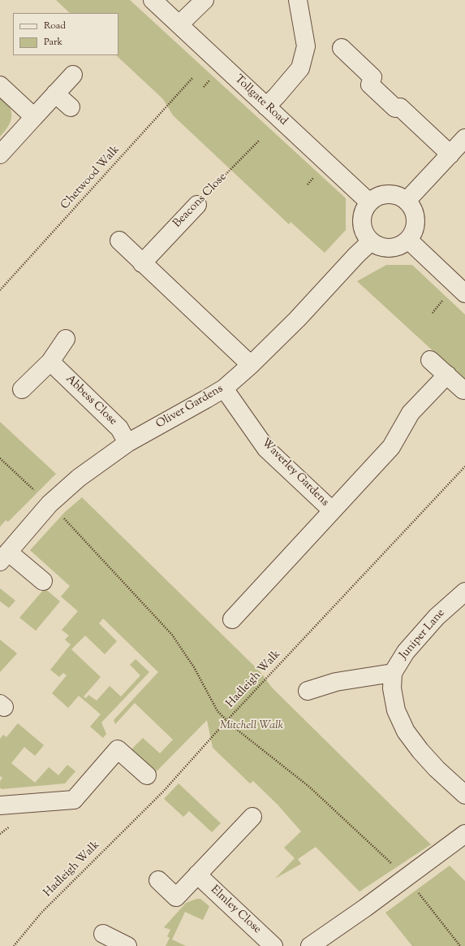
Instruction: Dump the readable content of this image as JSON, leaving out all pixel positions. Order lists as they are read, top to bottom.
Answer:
{
  "streets": {
    "street": [
      "Tollgate Road",
      "Beacons Close",
      "Abbess Close",
      "Oliver Gardens",
      "Waverley Gardens",
      "Juniper Lane",
      "Elmley Close"
    ],
    "path": ["Chetwood Walk", "Hadleigh Walk"]
  },
  "crossings": [
    ["Tollgate Road", "Oliver Gardens"],
    ["Abbess Close", "Oliver Gardens"],
    ["Oliver Gardens", "Waverley Gardens"]
  ],
  "parks": ["Mitchell Walk"],
  "legend": ["Road", "Park"]
}
